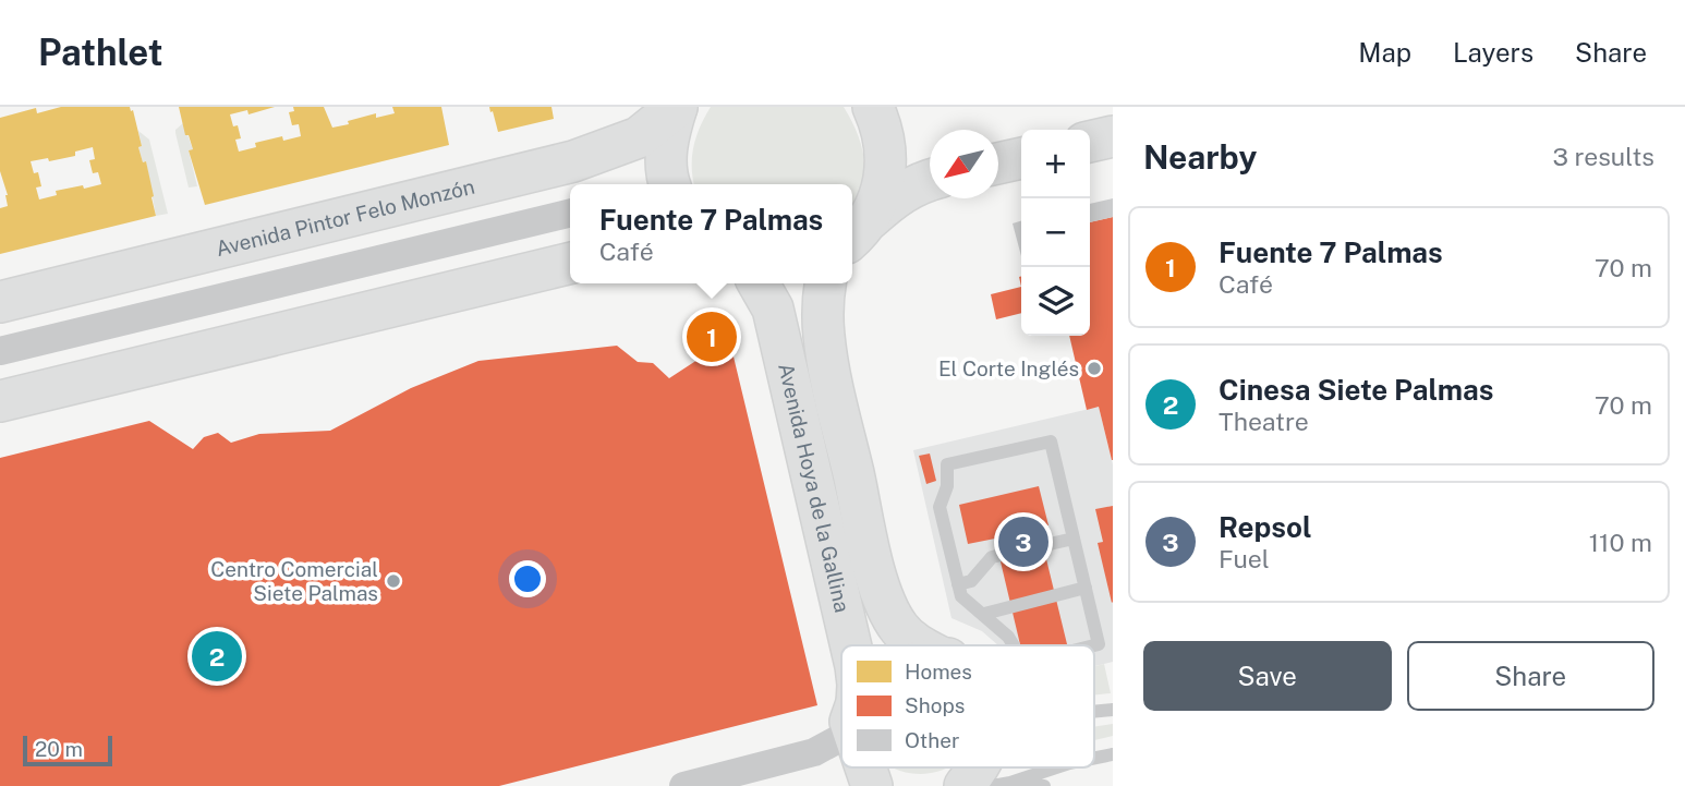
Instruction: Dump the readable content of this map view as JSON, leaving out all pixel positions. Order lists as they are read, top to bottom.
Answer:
{
  "streets": {
    "street": ["Avenida Pintor Felo Monzón", "Avenida Hoya de la Gallina"]
  },
  "places": ["El Corte Inglés", "Centro Comercial Siete Palmas"],
  "legend": ["Homes", "Shops", "Other"],
  "scale_bar": "20 m",
  "north": "bottom left",
  "page": {
    "header": "Pathlet",
    "nav": ["Map", "Layers", "Share"],
    "heading": ["Nearby", "3 results"],
    "map_buttons": ["+", "−"],
    "popup": ["Fuente 7 Palmas", "Café"],
    "list": [
      {
        "mark": "1",
        "name": "Fuente 7 Palmas",
        "note": "Café",
        "value": "70 m"
      },
      {
        "mark": "2",
        "name": "Cinesa Siete Palmas",
        "note": "Theatre",
        "value": "70 m"
      },
      {
        "mark": "3",
        "name": "Repsol",
        "note": "Fuel",
        "value": "110 m"
      }
    ],
    "pins": ["1", "3", "2"],
    "buttons": ["Save", "Share"],
    "scale": "20 m"
  }
}
